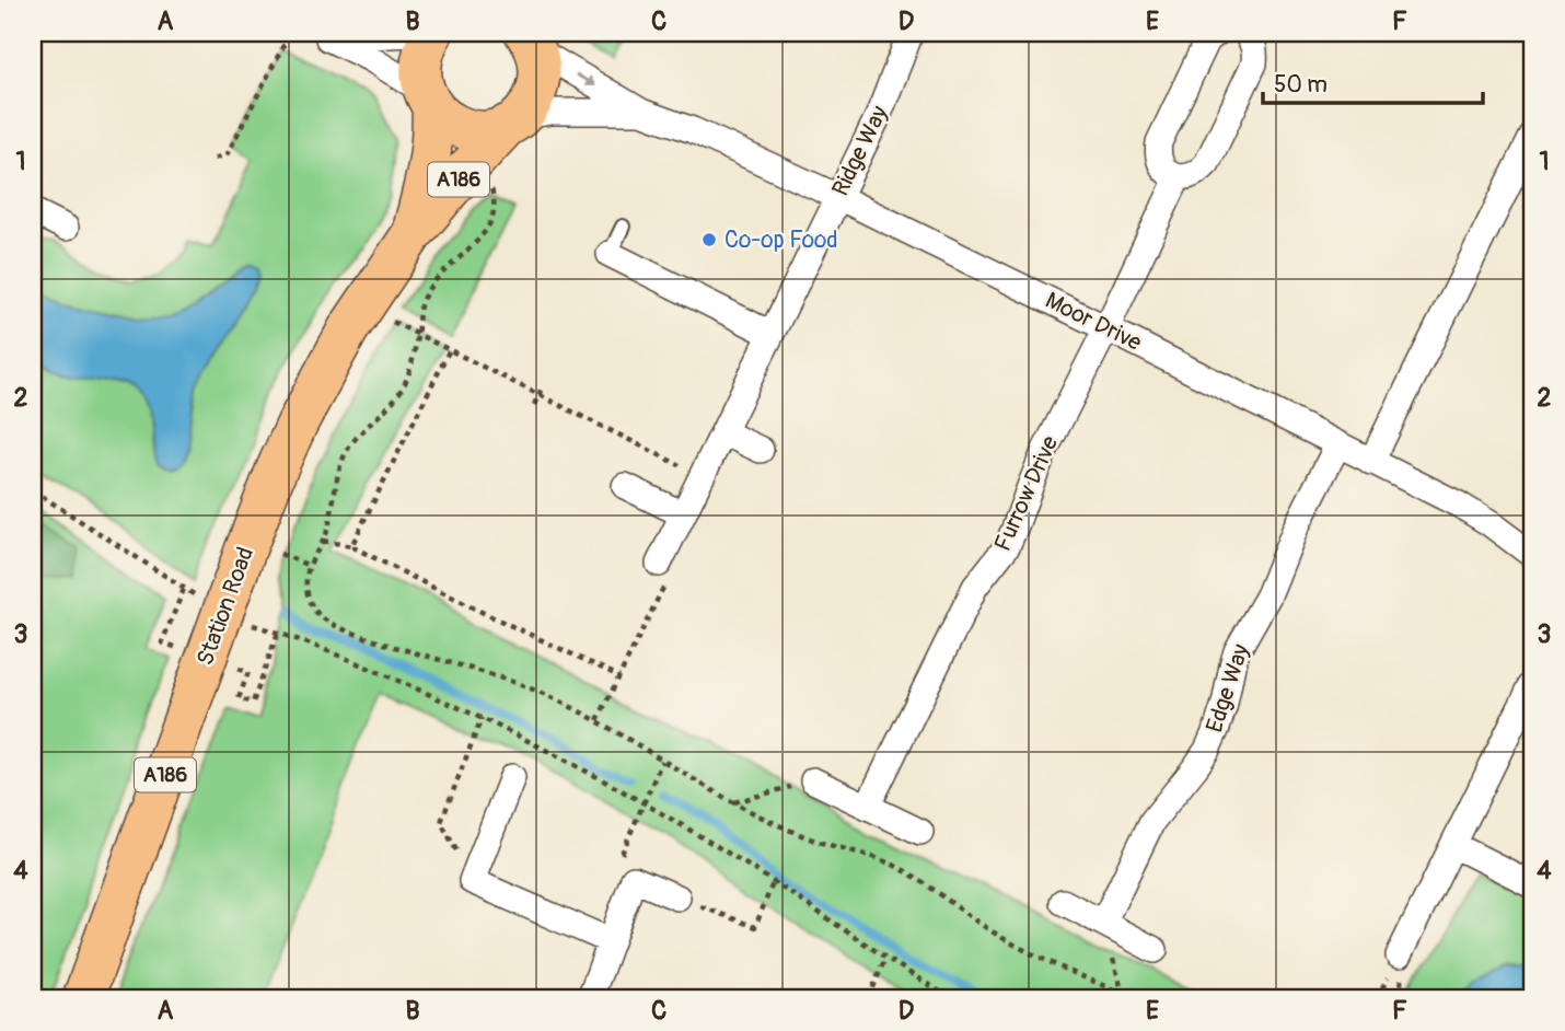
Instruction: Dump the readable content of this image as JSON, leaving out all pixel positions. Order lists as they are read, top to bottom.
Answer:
{
  "streets": {
    "main road": ["A186", "Station Road"],
    "street": [
      "Ridge Way",
      "Moor Drive",
      "Furrow Drive",
      "Edge Way"
    ]
  },
  "crossings": [
    ["Ridge Way", "Moor Drive"],
    ["Moor Drive", "Furrow Drive"],
    ["Moor Drive", "Station Road"],
    ["Moor Drive", "Edge Way"]
  ],
  "places": ["Co-op Food"],
  "scale_bar": "50 m",
  "grid": {
    "columns": [
      "A",
      "B",
      "C",
      "D",
      "E",
      "F"
    ],
    "rows": [
      "1",
      "2",
      "3",
      "4"
    ]
  }
}
